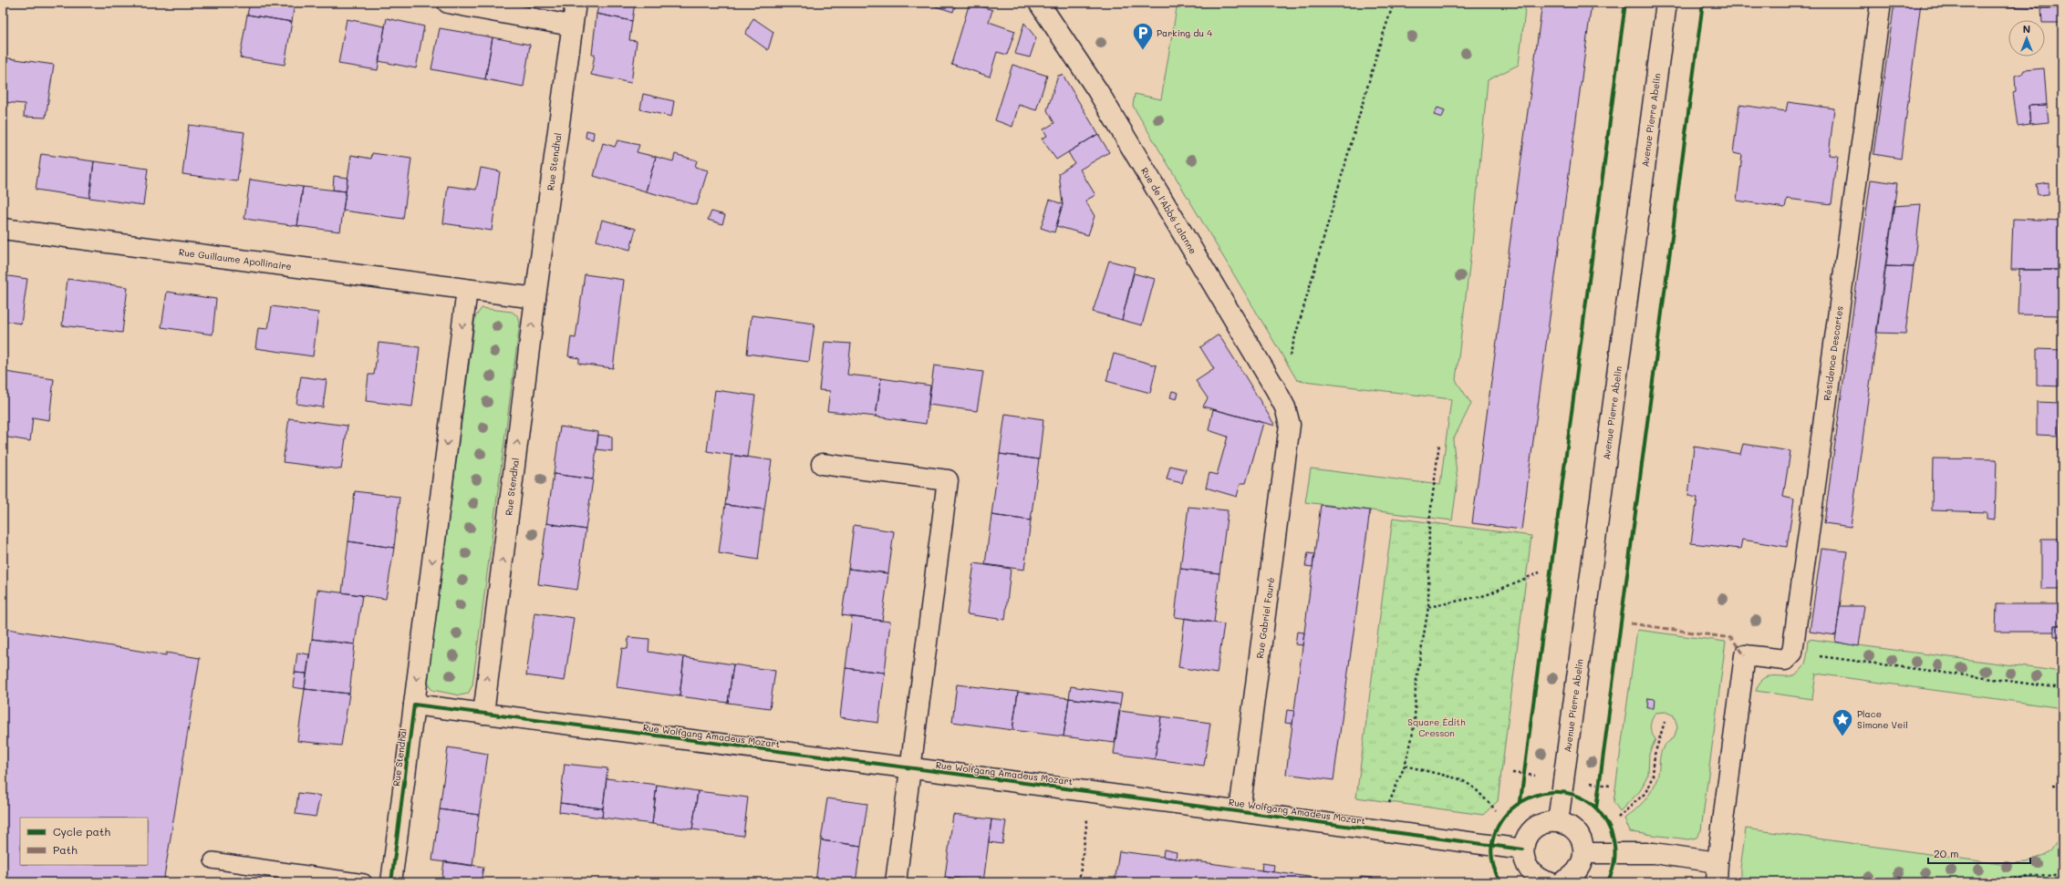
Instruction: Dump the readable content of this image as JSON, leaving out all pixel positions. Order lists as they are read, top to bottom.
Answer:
{
  "streets": {
    "street": [
      "Avenue Pierre Abelin",
      "Rue Stendhal",
      "Rue de l'Abbé Lalanne",
      "Rue Guillaume Apollinaire",
      "Résidence Descartes",
      "Rue Gabriel Fauré",
      "Rue Wolfgang Amadeus Mozart"
    ]
  },
  "crossings": [
    ["Rue Stendhal", "Rue Guillaume Apollinaire"],
    ["Rue Stendhal", "Rue Wolfgang Amadeus Mozart"],
    ["Rue de l'Abbé Lalanne", "Rue Gabriel Fauré"],
    ["Rue Gabriel Fauré", "Rue Wolfgang Amadeus Mozart"]
  ],
  "parks": ["Square Édith Cresson"],
  "places": {
    "parking": ["Parking du 4"],
    "place": ["Place Simone Veil"]
  },
  "legend": ["Cycle path", "Path"],
  "scale_bar": "20 m",
  "north": "top"
}
